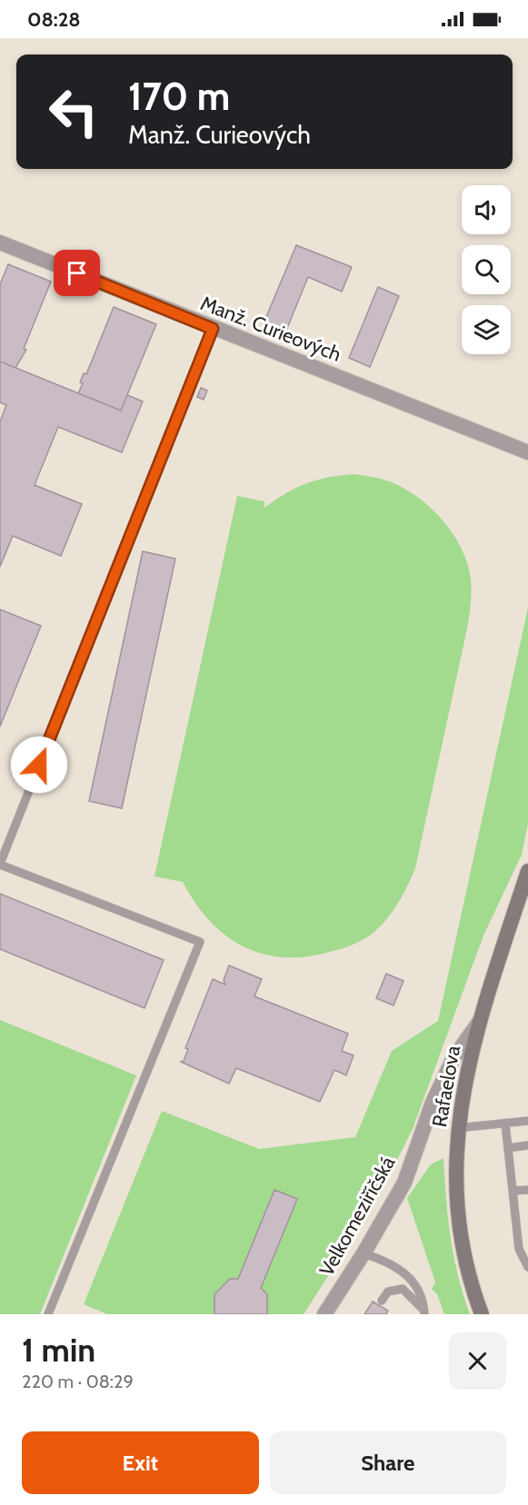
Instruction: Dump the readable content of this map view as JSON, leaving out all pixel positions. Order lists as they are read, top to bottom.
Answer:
{
  "streets": {
    "main road": ["Rafaelova"],
    "street": ["Manž. Curieových", "Velkomeziříčská"]
  },
  "crossings": [
    ["Rafaelova", "Velkomeziříčská"]
  ],
  "page": {
    "status": "08:28",
    "turn": ["170 m", "Manž. Curieových"],
    "heading": ["1 min", "220 m · 08:29"],
    "buttons": ["Exit", "Share"]
  }
}
